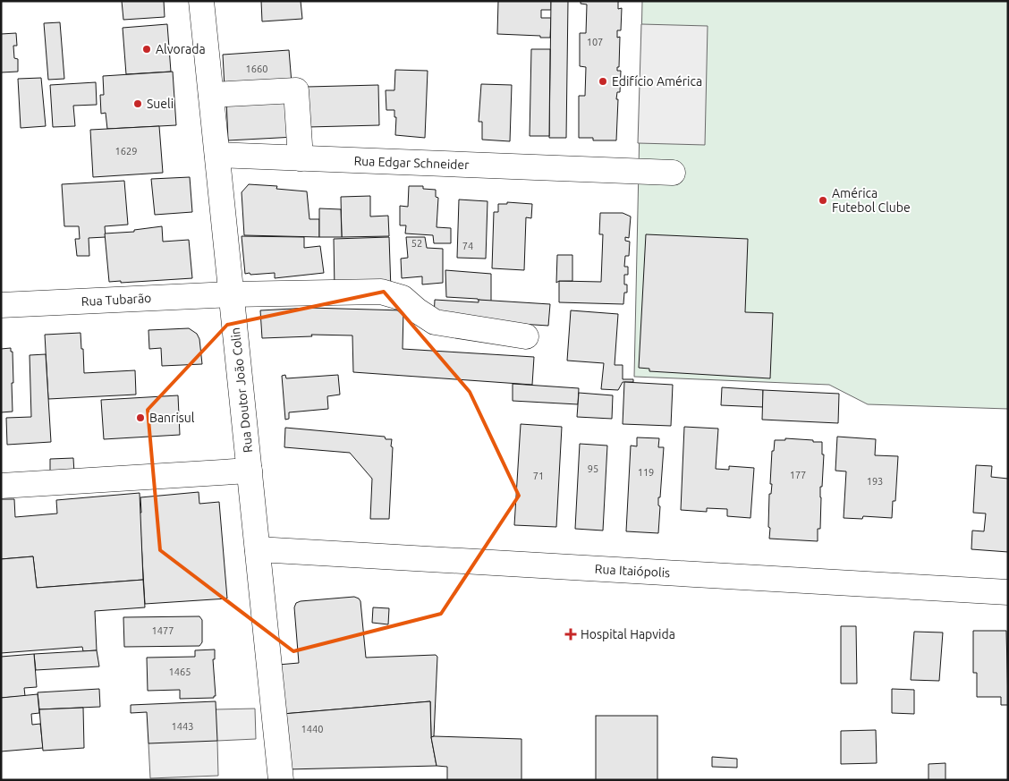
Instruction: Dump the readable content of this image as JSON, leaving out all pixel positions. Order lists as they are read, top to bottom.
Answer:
{
  "streets": {
    "main road": [
      "Rua Edgar Schneider",
      "Rua Tubarão",
      "Rua Doutor João Colin",
      "Rua Itaiópolis"
    ]
  },
  "crossings": [
    ["Rua Edgar Schneider", "Rua Doutor João Colin"],
    ["Rua Tubarão", "Rua Doutor João Colin"],
    ["Rua Doutor João Colin", "Rua Itaiópolis"]
  ],
  "places": {
    "other": [
      "Alvorada",
      "Edifício América",
      "Sueli",
      "América Futebol Clube",
      "Banrisul"
    ],
    "health": ["Hospital Hapvida"]
  },
  "house_numbers": [
    "107",
    "1660",
    "1629",
    "52",
    "74",
    "95",
    "119",
    "177",
    "71",
    "193",
    "1477",
    "1465",
    "1443",
    "1440"
  ]
}
